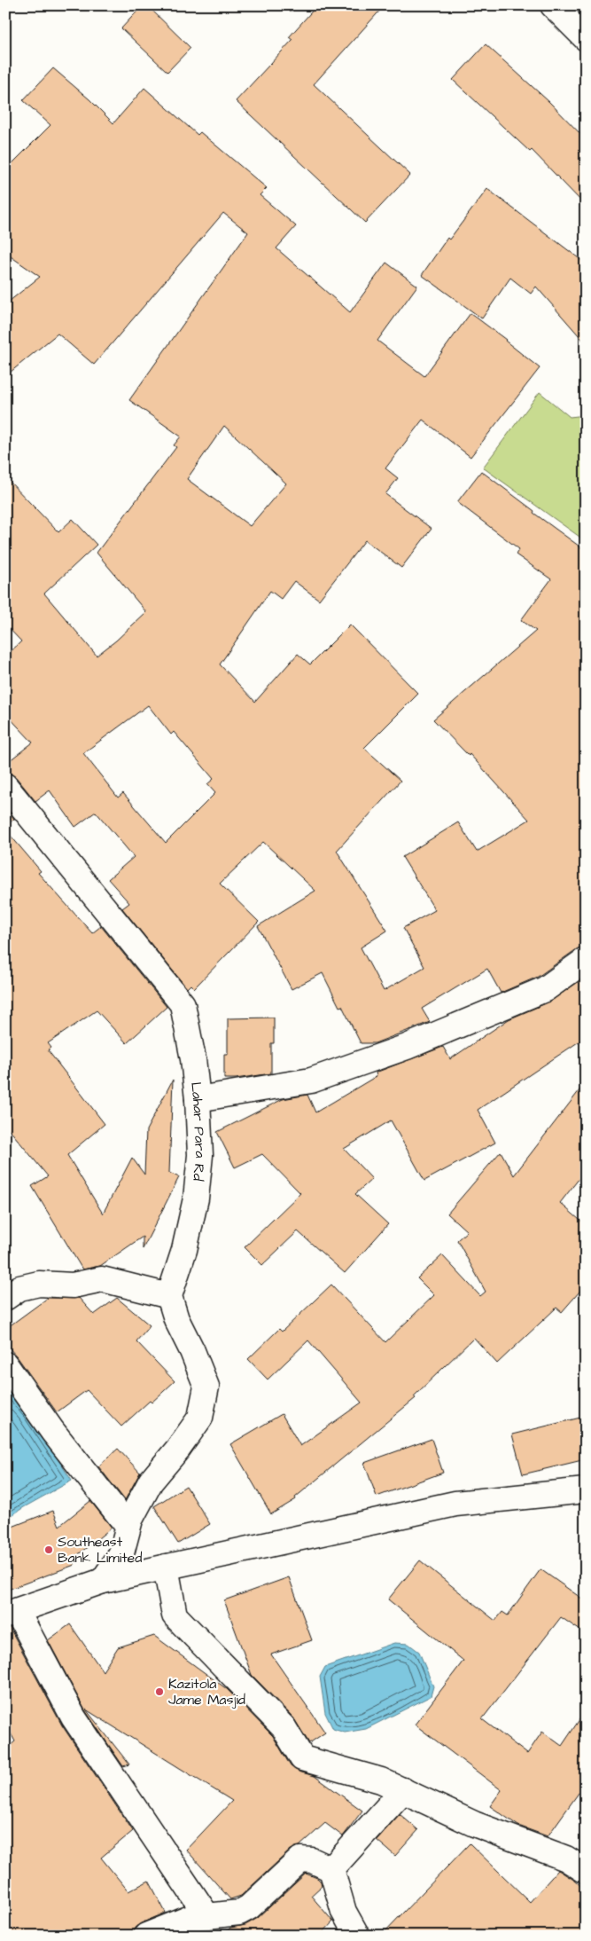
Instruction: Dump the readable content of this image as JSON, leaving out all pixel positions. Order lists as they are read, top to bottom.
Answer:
{
  "streets": {
    "street": ["Lahar Para Rd"]
  },
  "places": ["Southeast Bank Limited", "Kazitola Jame Masjid"]
}
